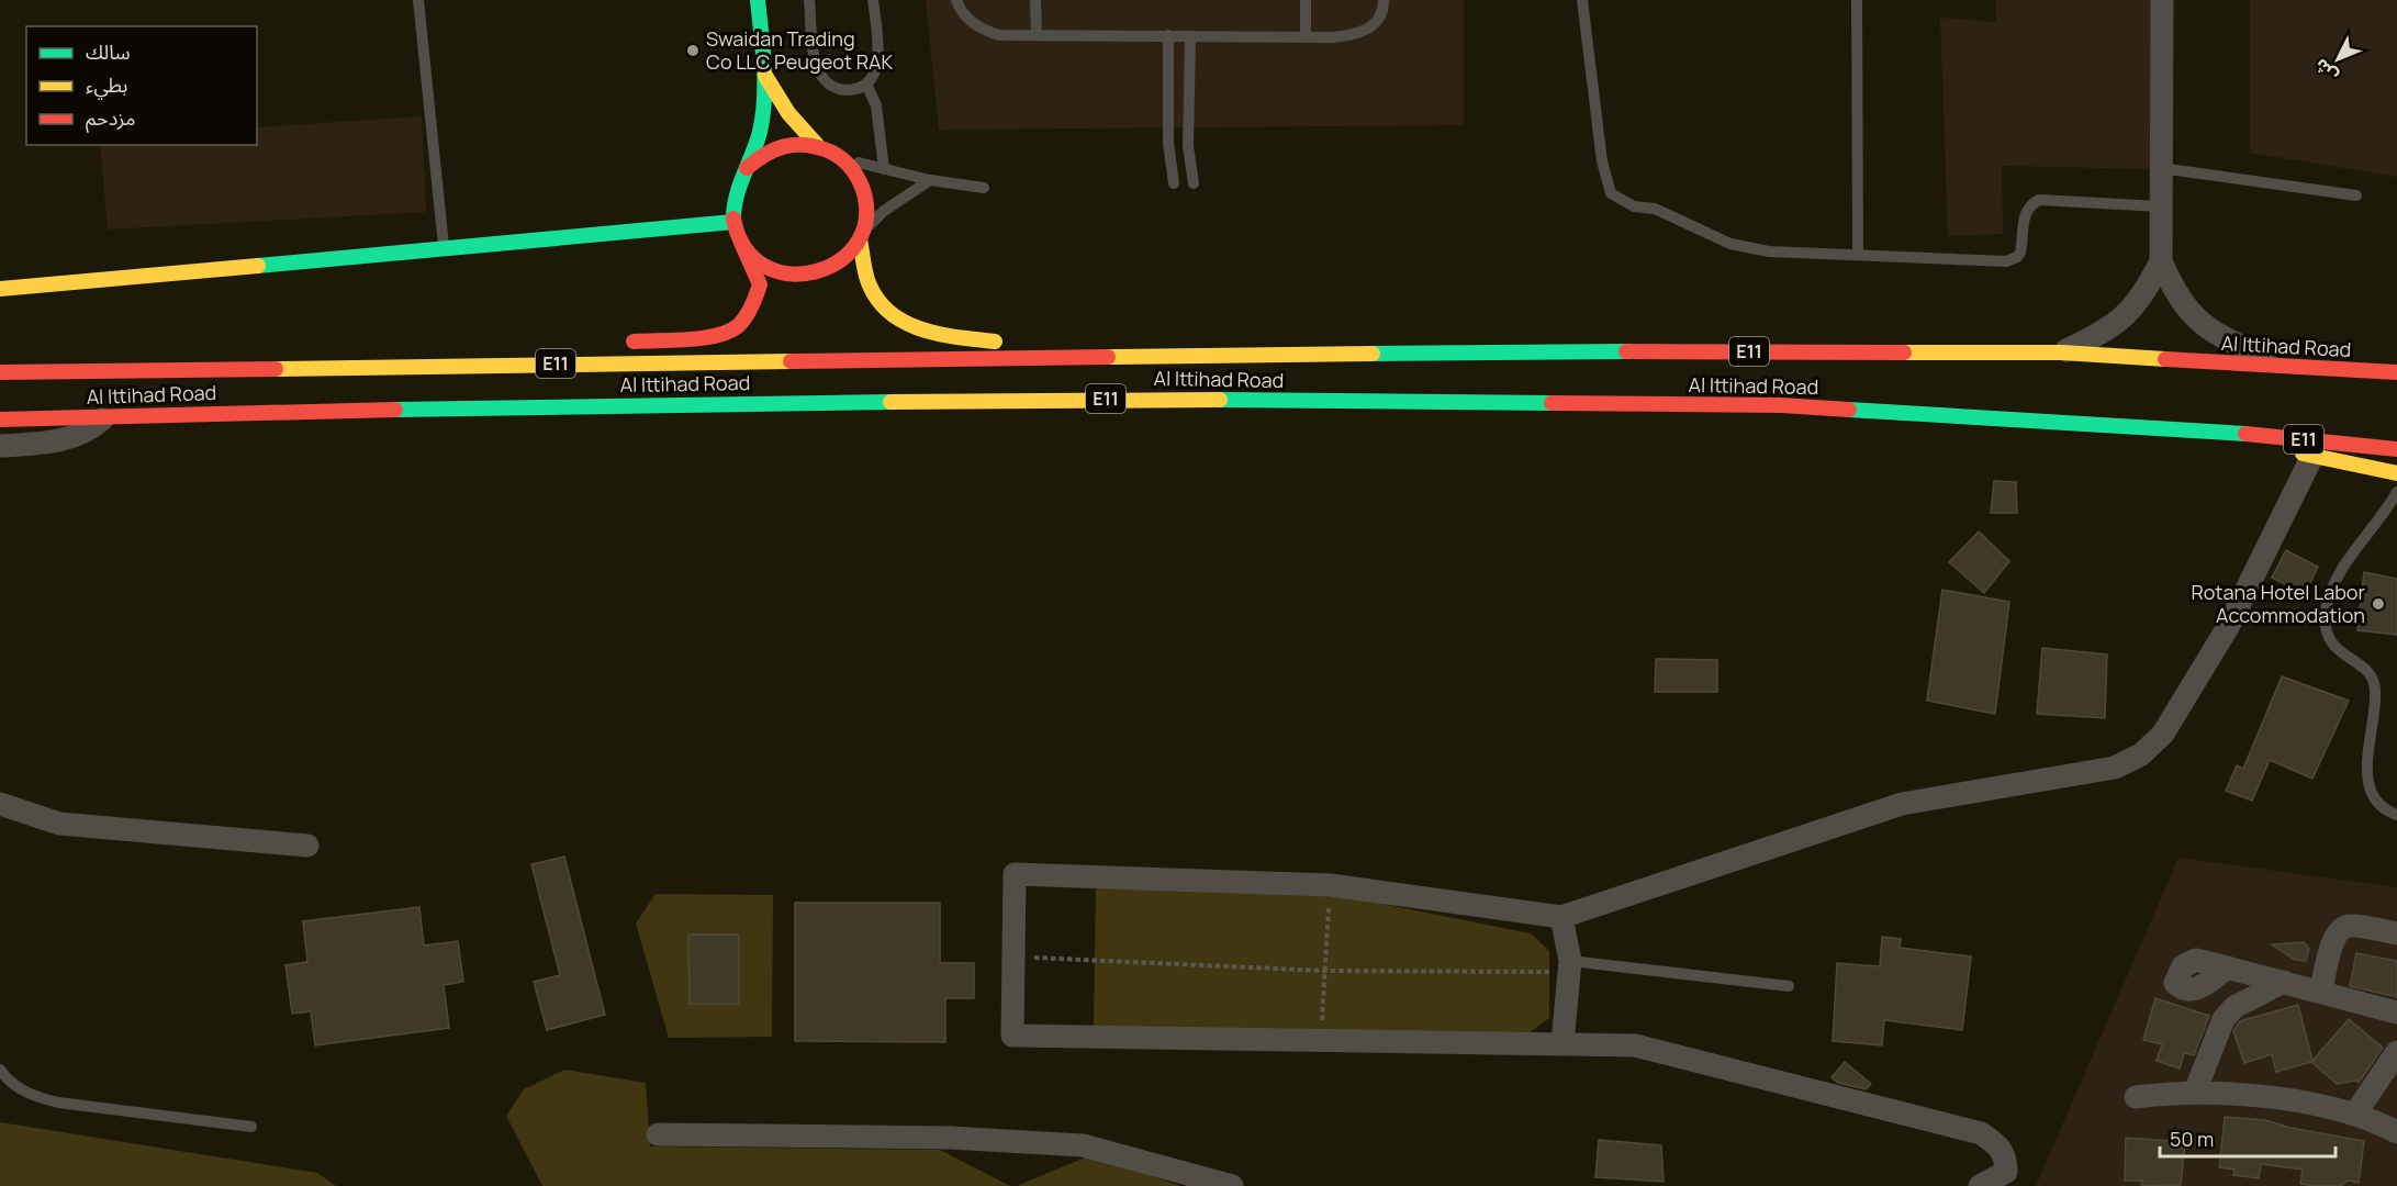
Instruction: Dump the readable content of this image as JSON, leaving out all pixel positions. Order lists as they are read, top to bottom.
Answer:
{
  "streets": {
    "main road": ["Al Ittihad Road", "E11"]
  },
  "places": ["Swaidan Trading Co LLC Peugeot RAK", "Rotana Hotel Labor Accommodation"],
  "legend": ["سالك", "بطيء", "مزدحم"],
  "scale_bar": "50 m",
  "north": "bottom left"
}
